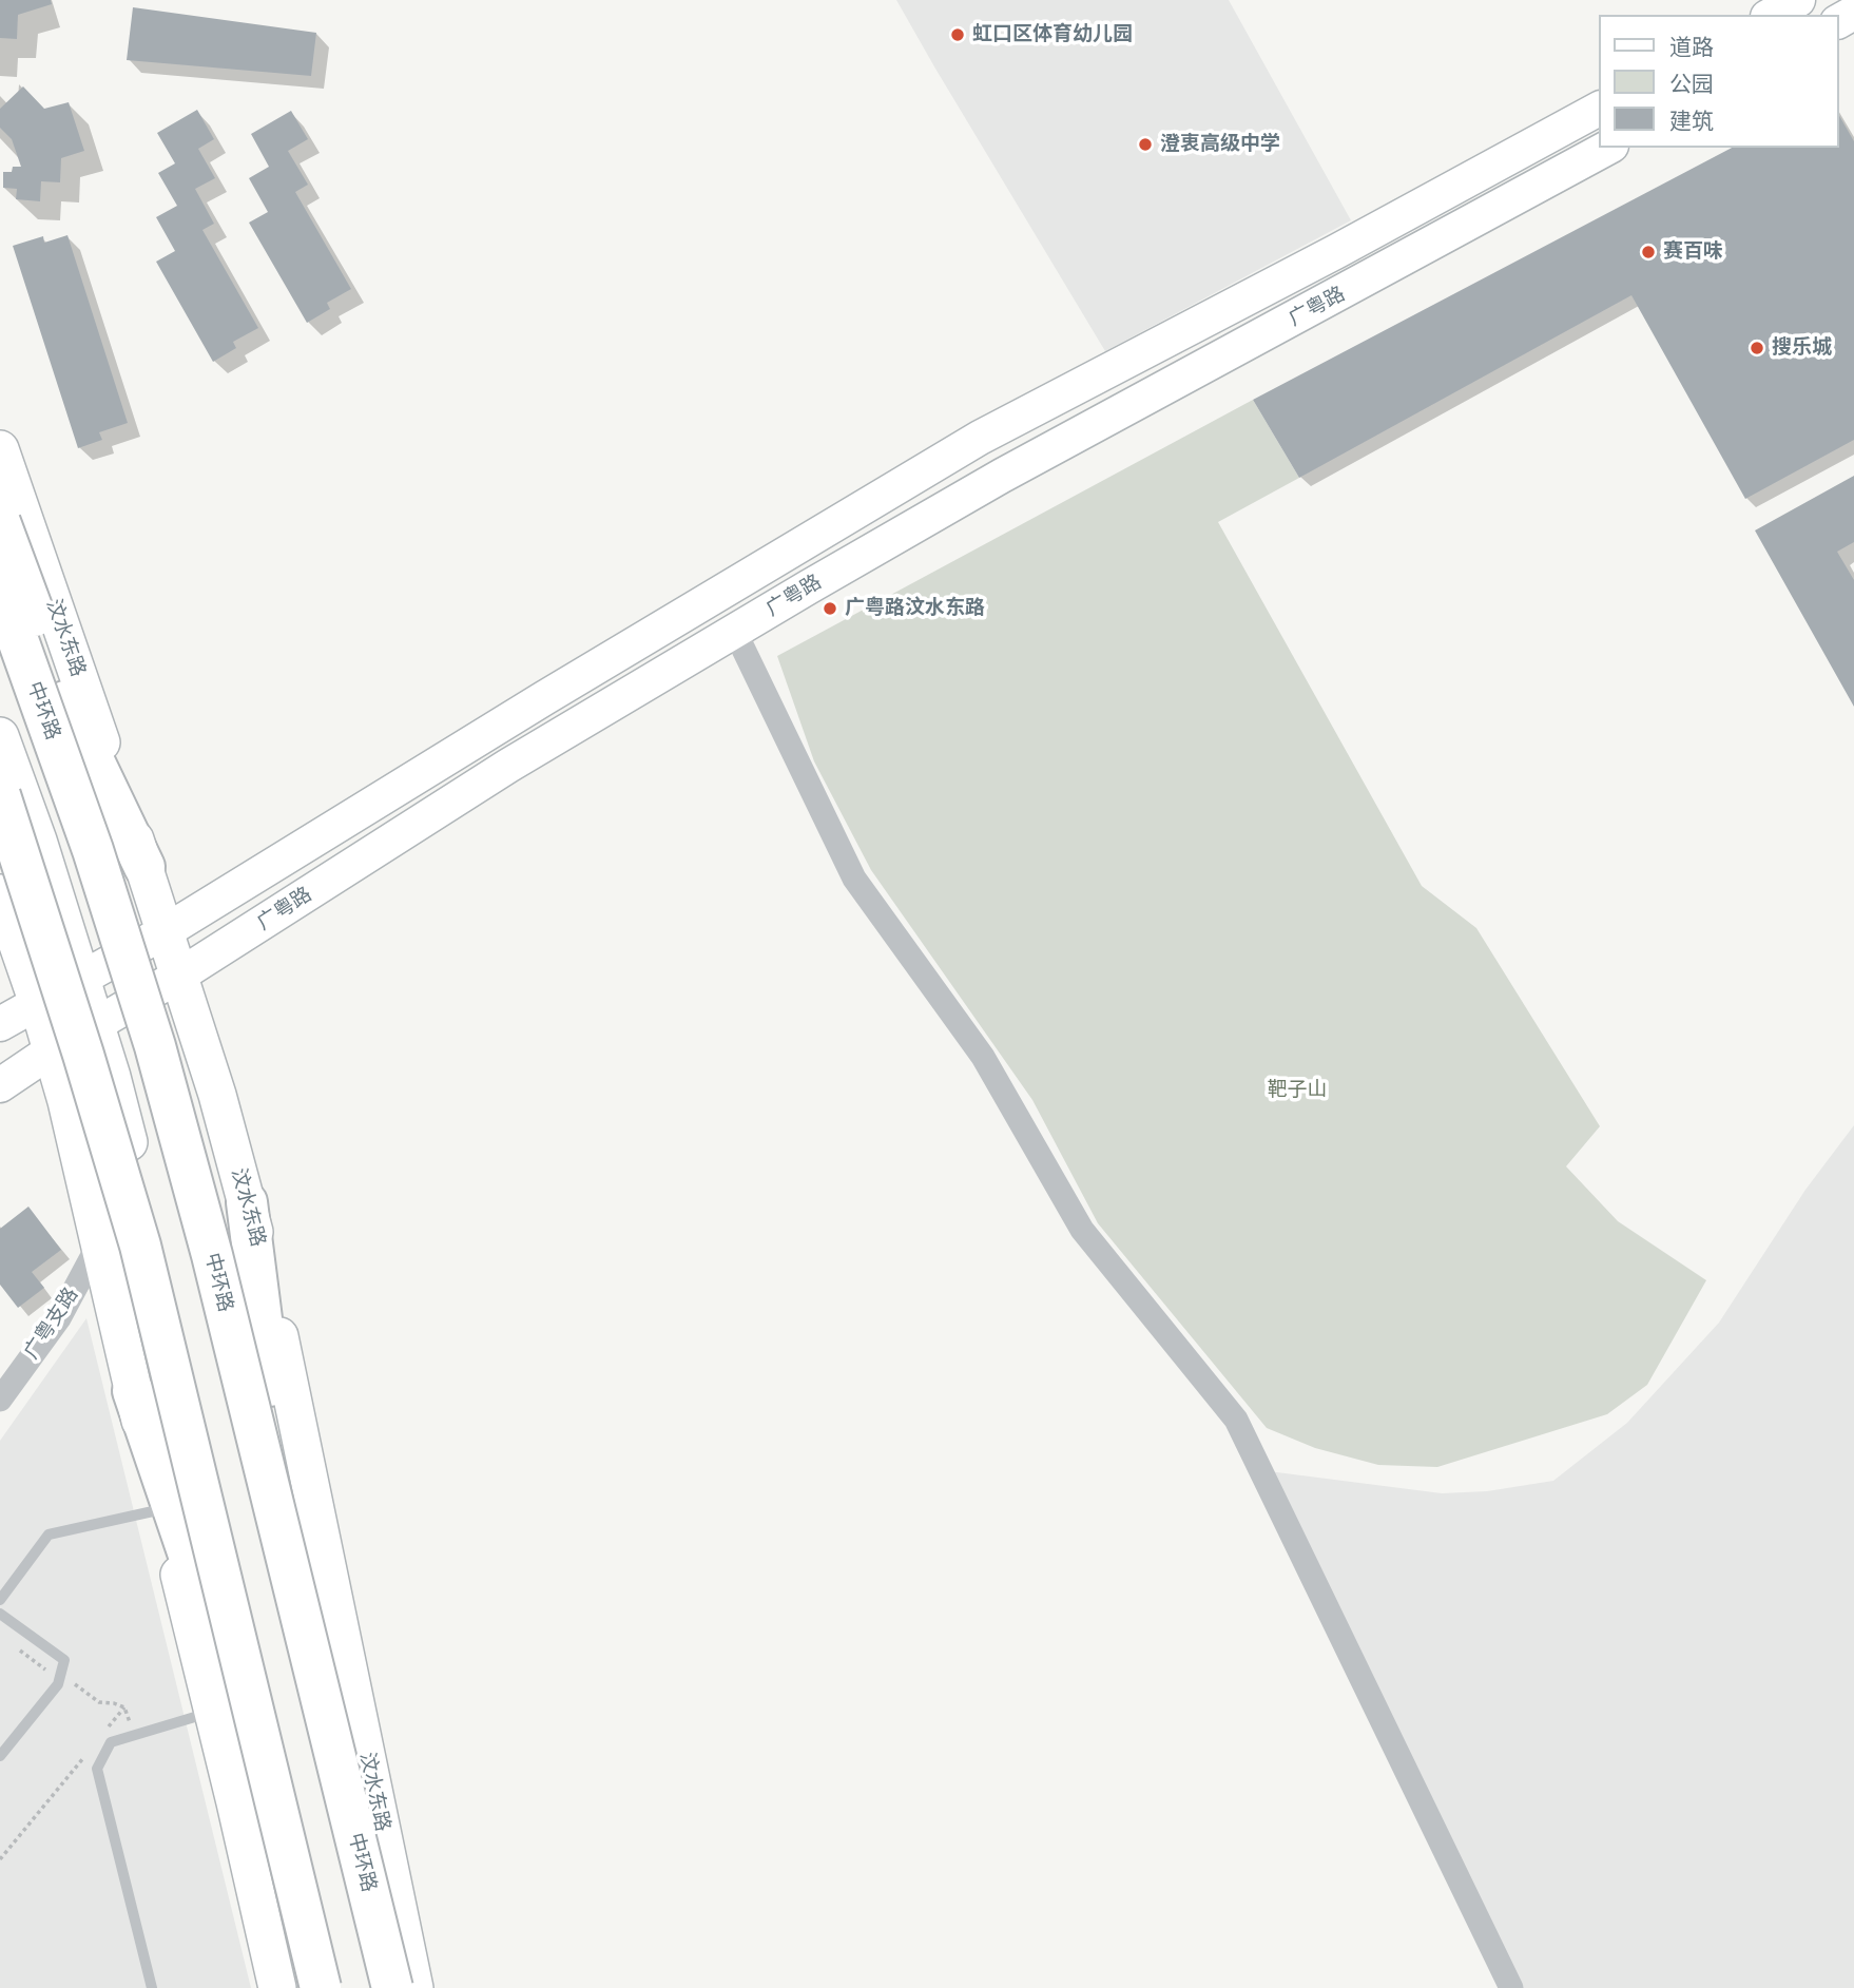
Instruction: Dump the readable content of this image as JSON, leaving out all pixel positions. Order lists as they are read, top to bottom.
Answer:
{
  "streets": {
    "highway": ["中环路"],
    "main road": ["广粤路", "汶水东路"],
    "street": ["广粤支路"]
  },
  "crossings": [
    ["广粤路", "汶水东路"]
  ],
  "parks": ["靶子山"],
  "places": [
    "虹口区体育幼儿园",
    "澄衷高级中学",
    "赛百味",
    "搜乐城",
    "广粤路汶水东路"
  ],
  "legend": ["道路", "公园", "建筑"]
}
